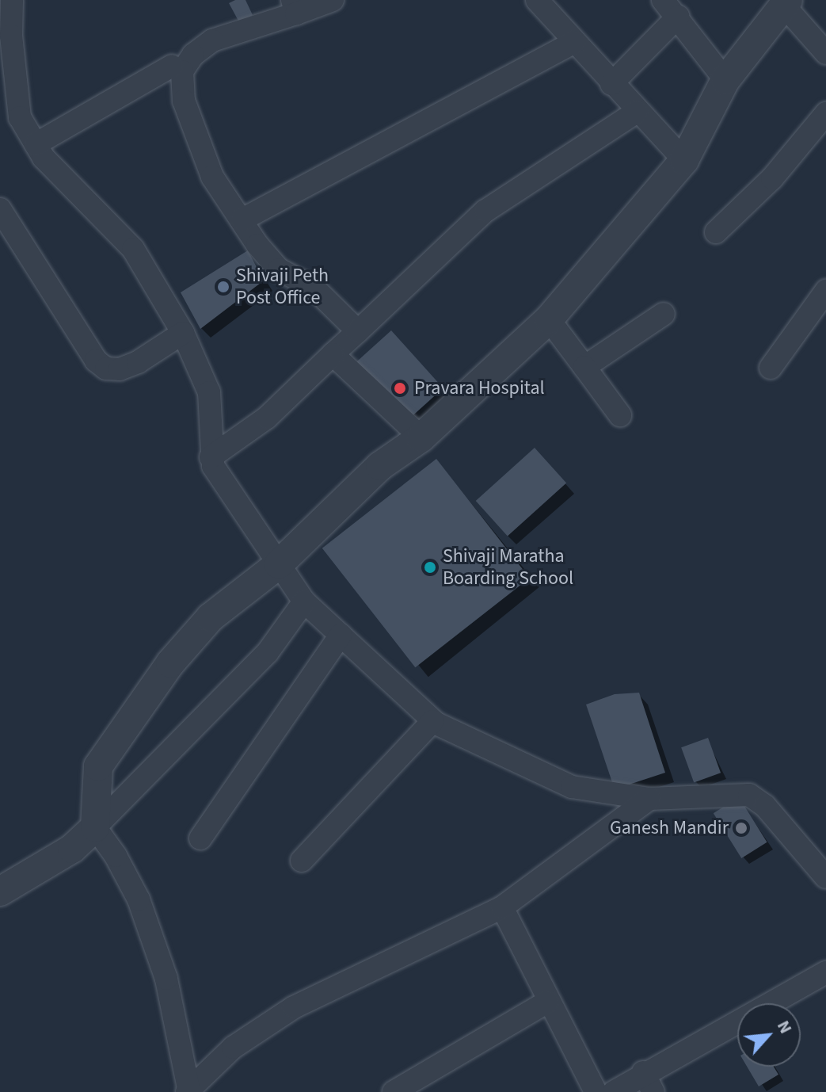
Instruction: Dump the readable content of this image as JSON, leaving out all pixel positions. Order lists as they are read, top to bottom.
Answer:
{
  "places": [
    "Shivaji Peth Post Office",
    "Pravara Hospital",
    "Shivaji Maratha Boarding School",
    "Ganesh Mandir"
  ],
  "north": "top right"
}
